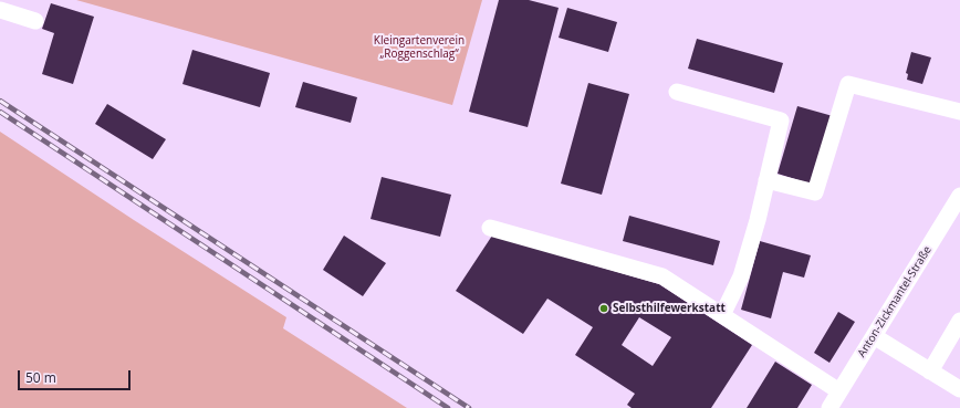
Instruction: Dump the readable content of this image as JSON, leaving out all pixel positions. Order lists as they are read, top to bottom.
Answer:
{
  "streets": {
    "street": ["Anton-Zickmantel-Straße"]
  },
  "parks": ["Kleingartenverein „Roggenschlag“"],
  "places": ["Selbsthilfewerkstatt"],
  "scale_bar": "50 m"
}
